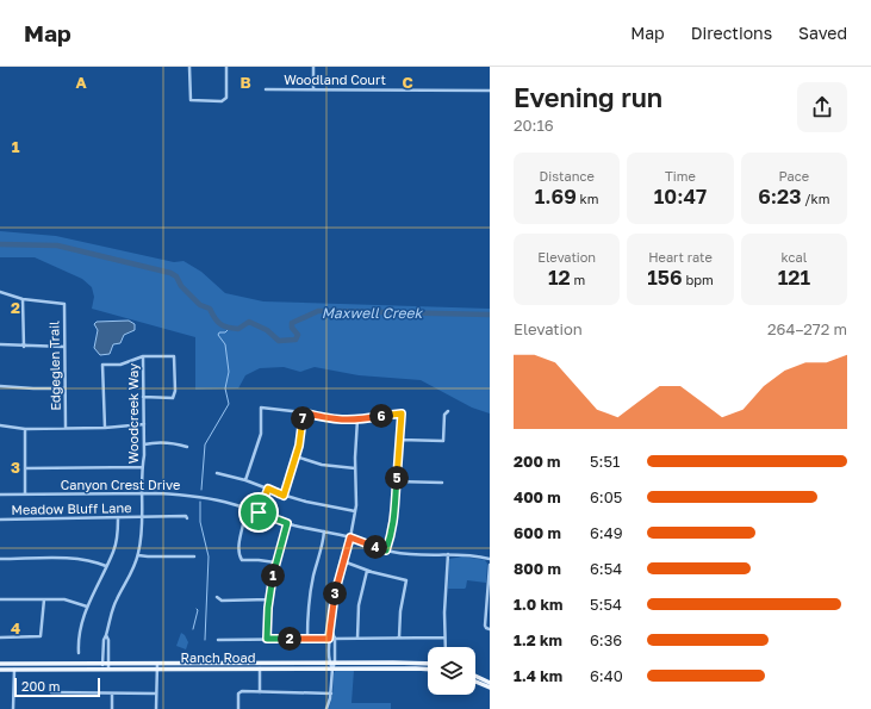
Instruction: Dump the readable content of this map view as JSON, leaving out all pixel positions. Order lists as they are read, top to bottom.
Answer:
{
  "streets": {
    "main road": ["Ranch Road"],
    "street": [
      "Woodland Court",
      "Edgeglen Trail",
      "Woodcreek Way",
      "Canyon Crest Drive",
      "Meadow Bluff Lane"
    ]
  },
  "crossings": [
    ["Woodcreek Way", "Canyon Crest Drive"],
    ["Woodcreek Way", "Meadow Bluff Lane"],
    ["Woodcreek Way", "Ranch Road"]
  ],
  "water": ["Maxwell Creek"],
  "scale_bar": "200 m",
  "page": {
    "header": "Map",
    "nav": ["Map", "Directions", "Saved"],
    "heading": ["Evening run", "20:16"],
    "stats": [
      ["Distance", "1.69 km"],
      ["Time", "10:47"],
      ["Pace", "6:23 /km"],
      ["Elevation", "12 m"],
      ["Heart rate", "156 bpm"],
      ["kcal", "121"]
    ],
    "chart": ["Elevation", "264–272 m"],
    "pins": [
      "6",
      "7",
      "5",
      "4",
      "1",
      "3",
      "2"
    ],
    "list": [
      {
        "name": "200 m",
        "note": "5:51"
      },
      {
        "name": "400 m",
        "note": "6:05"
      },
      {
        "name": "600 m",
        "note": "6:49"
      },
      {
        "name": "800 m",
        "note": "6:54"
      },
      {
        "name": "1.0 km",
        "note": "5:54"
      },
      {
        "name": "1.2 km",
        "note": "6:36"
      },
      {
        "name": "1.4 km",
        "note": "6:40"
      }
    ],
    "scale": "200 m"
  },
  "grid": {
    "columns": ["A", "B", "C"],
    "rows": [
      "1",
      "2",
      "3",
      "4"
    ]
  }
}
